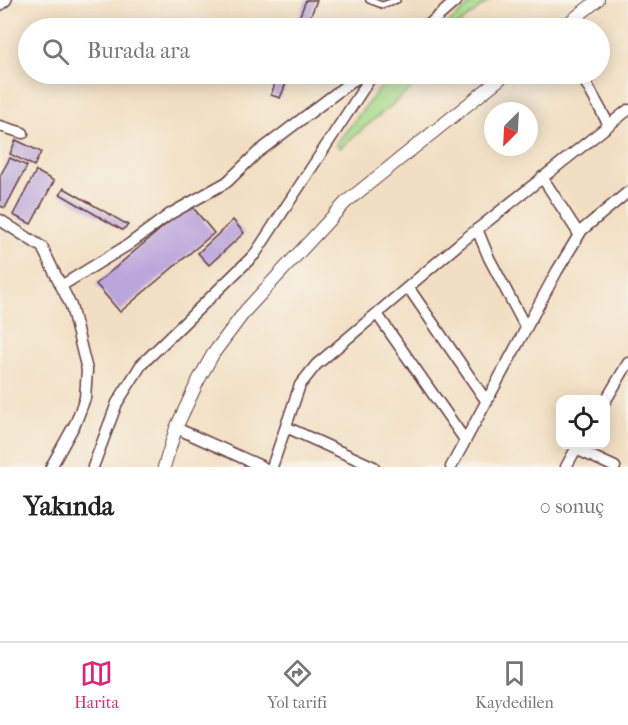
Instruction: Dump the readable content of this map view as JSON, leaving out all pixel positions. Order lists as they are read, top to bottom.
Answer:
{
  "north": "bottom left",
  "page": {
    "search": "Burada ara",
    "heading": ["Yakında", "0 sonuç"],
    "nav": ["Harita", "Yol tarifi", "Kaydedilen"]
  }
}
